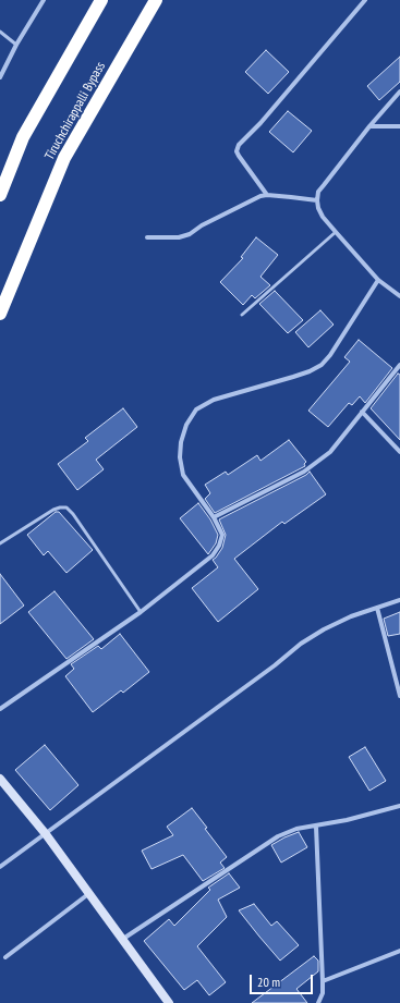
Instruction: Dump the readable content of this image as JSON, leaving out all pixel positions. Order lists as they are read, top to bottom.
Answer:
{
  "streets": {
    "highway": ["Tiruchchirappalli Bypass"]
  },
  "scale_bar": "20 m"
}
